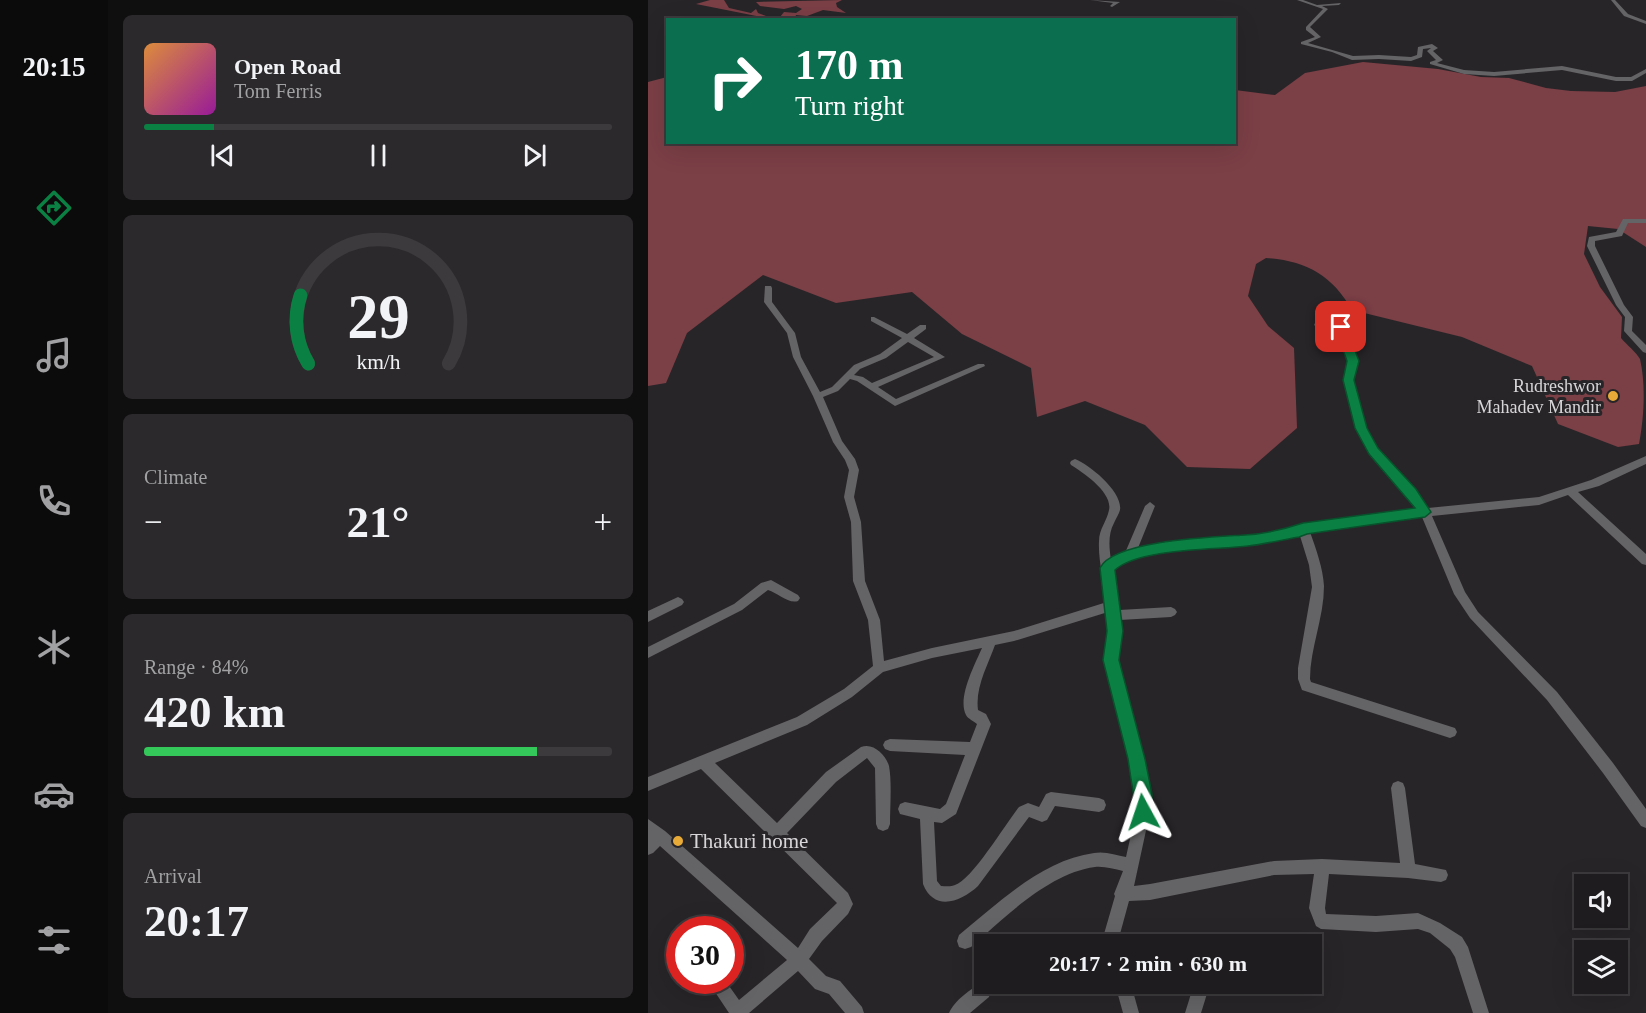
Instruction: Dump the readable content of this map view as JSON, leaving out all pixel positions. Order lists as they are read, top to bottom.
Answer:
{
  "places": ["Rudreshwor Mahadev Mandir", "Thakuri home"],
  "page": {
    "tabs": "20:15",
    "turn": ["170 m", "Turn right"],
    "song": ["Open Road", "Tom Ferris"],
    "tile": [
      "Climate",
      ["Range · 84%", "420 km"],
      ["Arrival", "20:17"]
    ],
    "heat": ["−", "21°", "+"],
    "limit": "30",
    "trip": "20:17 · 2 min · 630 m",
    "gauge": ["29", "km/h"]
  }
}
